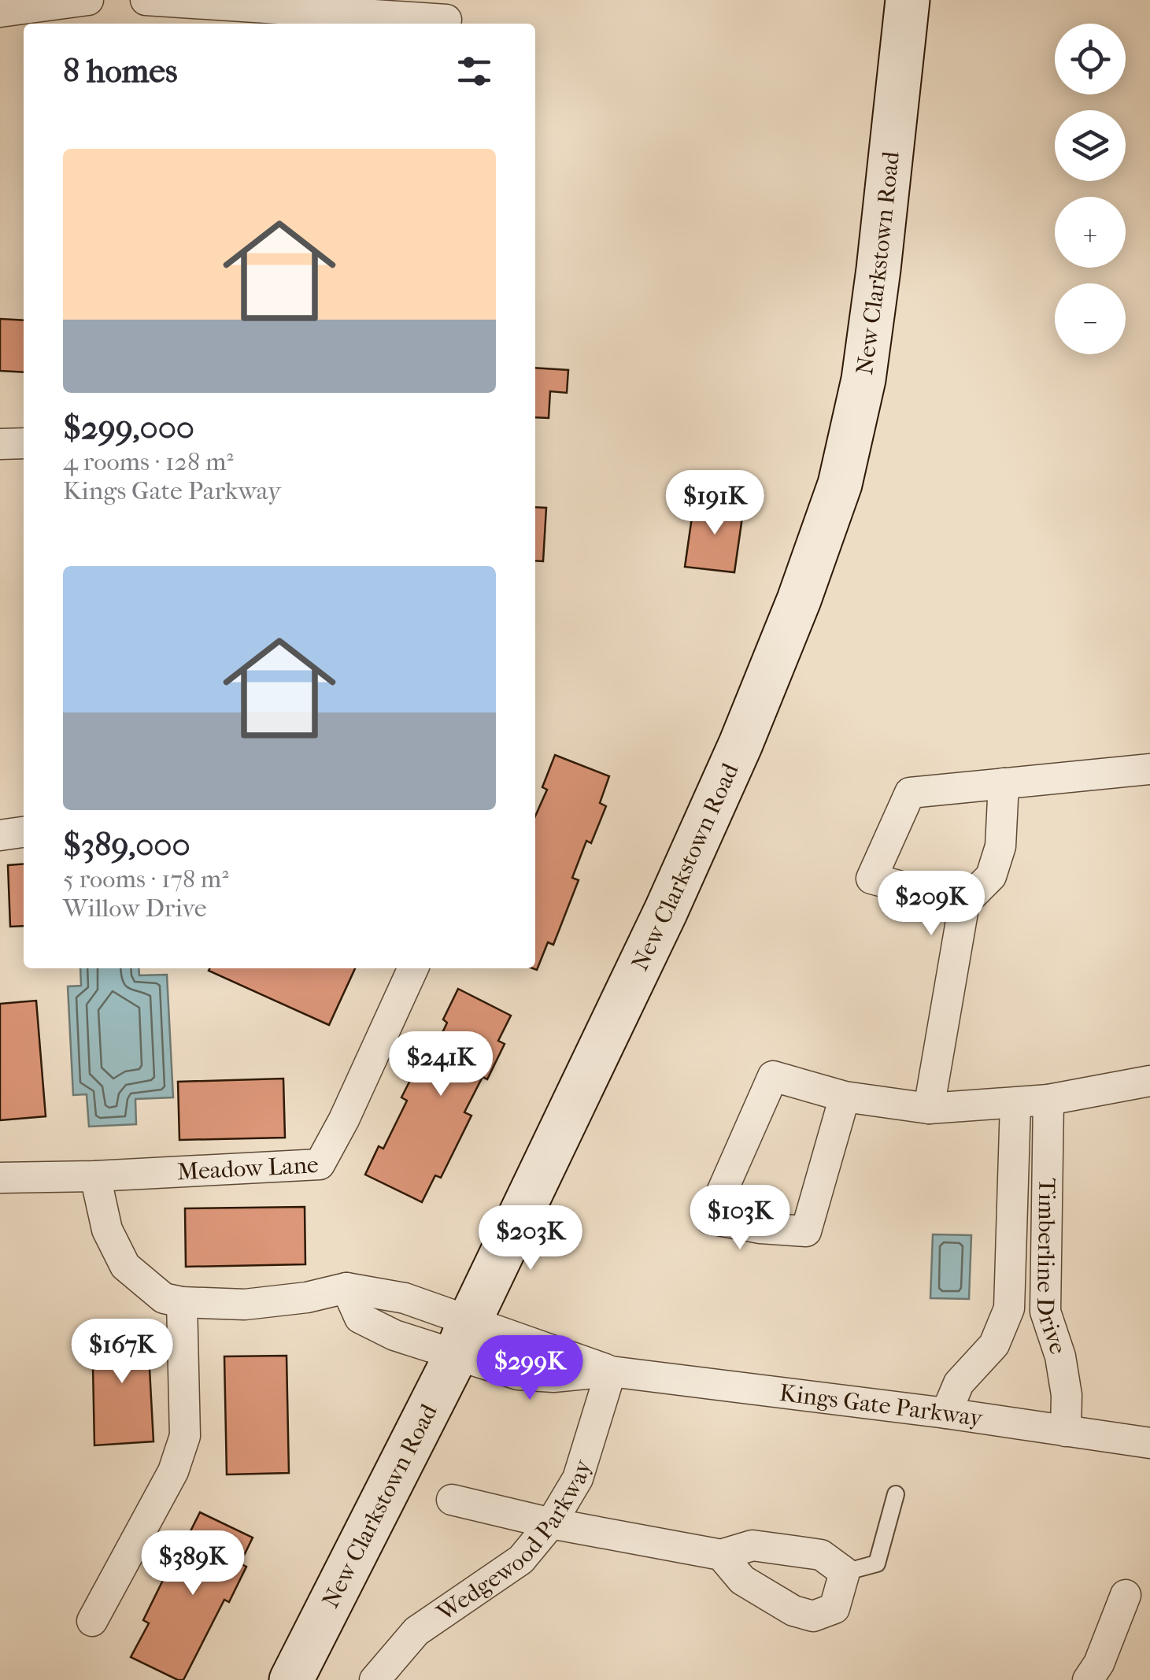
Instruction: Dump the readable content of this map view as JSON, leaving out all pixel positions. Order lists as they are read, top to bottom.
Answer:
{
  "streets": {
    "street": [
      "New Clarkstown Road",
      "Meadow Lane",
      "Timberline Drive",
      "Kings Gate Parkway",
      "Wedgewood Parkway"
    ]
  },
  "crossings": [
    ["New Clarkstown Road", "Kings Gate Parkway"],
    ["Timberline Drive", "Kings Gate Parkway"],
    ["Kings Gate Parkway", "Wedgewood Parkway"]
  ],
  "page": {
    "map_buttons": ["+", "−"],
    "heading": "8 homes",
    "list": [
      {
        "name": "$299,000",
        "note": "4 rooms · 128 m² · Kings Gate Parkway"
      },
      {
        "name": "$389,000",
        "note": "5 rooms · 178 m² · Willow Drive"
      }
    ],
    "price": [
      "$191K",
      "$209K",
      "$241K",
      "$103K",
      "$203K",
      "$167K",
      "$299K",
      "$389K"
    ]
  }
}
